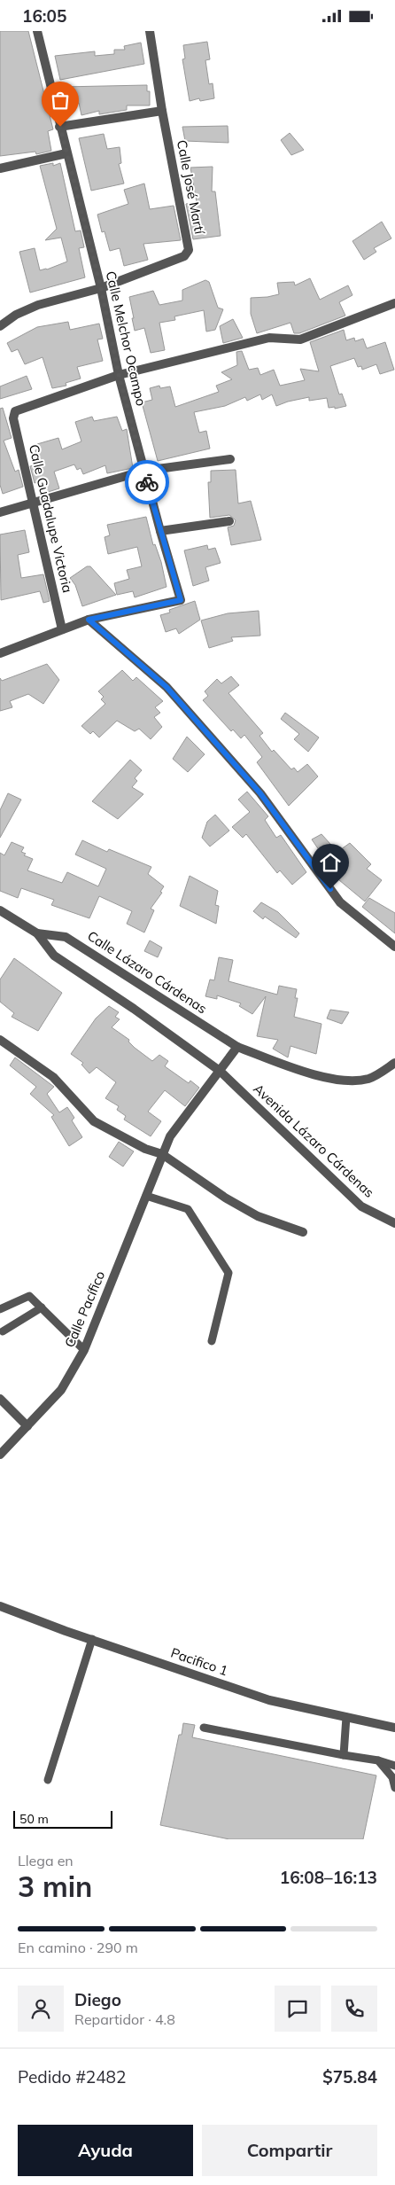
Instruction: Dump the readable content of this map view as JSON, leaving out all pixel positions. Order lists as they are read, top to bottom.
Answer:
{
  "streets": {
    "street": [
      "Calle José Martí",
      "Calle Melchor Ocampo",
      "Calle Guadalupe Victoria",
      "Calle Lázaro Cárdenas",
      "Avenida Lázaro Cárdenas",
      "Calle Pacífico",
      "Pacifico 1"
    ]
  },
  "crossings": [
    ["Calle José Martí", "Calle Melchor Ocampo"],
    ["Calle Melchor Ocampo", "Calle Guadalupe Victoria"],
    ["Calle Lázaro Cárdenas", "Avenida Lázaro Cárdenas"],
    ["Calle Lázaro Cárdenas", "Calle Pacífico"],
    ["Avenida Lázaro Cárdenas", "Calle Pacífico"]
  ],
  "scale_bar": "50 m",
  "page": {
    "status": "16:05",
    "scale": "50 m",
    "heading": ["3 min", "Llega en", "16:08–16:13"],
    "panel": [
      "Diego",
      "Repartidor · 4.8",
      "Pedido #2482",
      "$75.84"
    ],
    "bar": "En camino · 290 m",
    "buttons": ["Ayuda", "Compartir"]
  }
}
